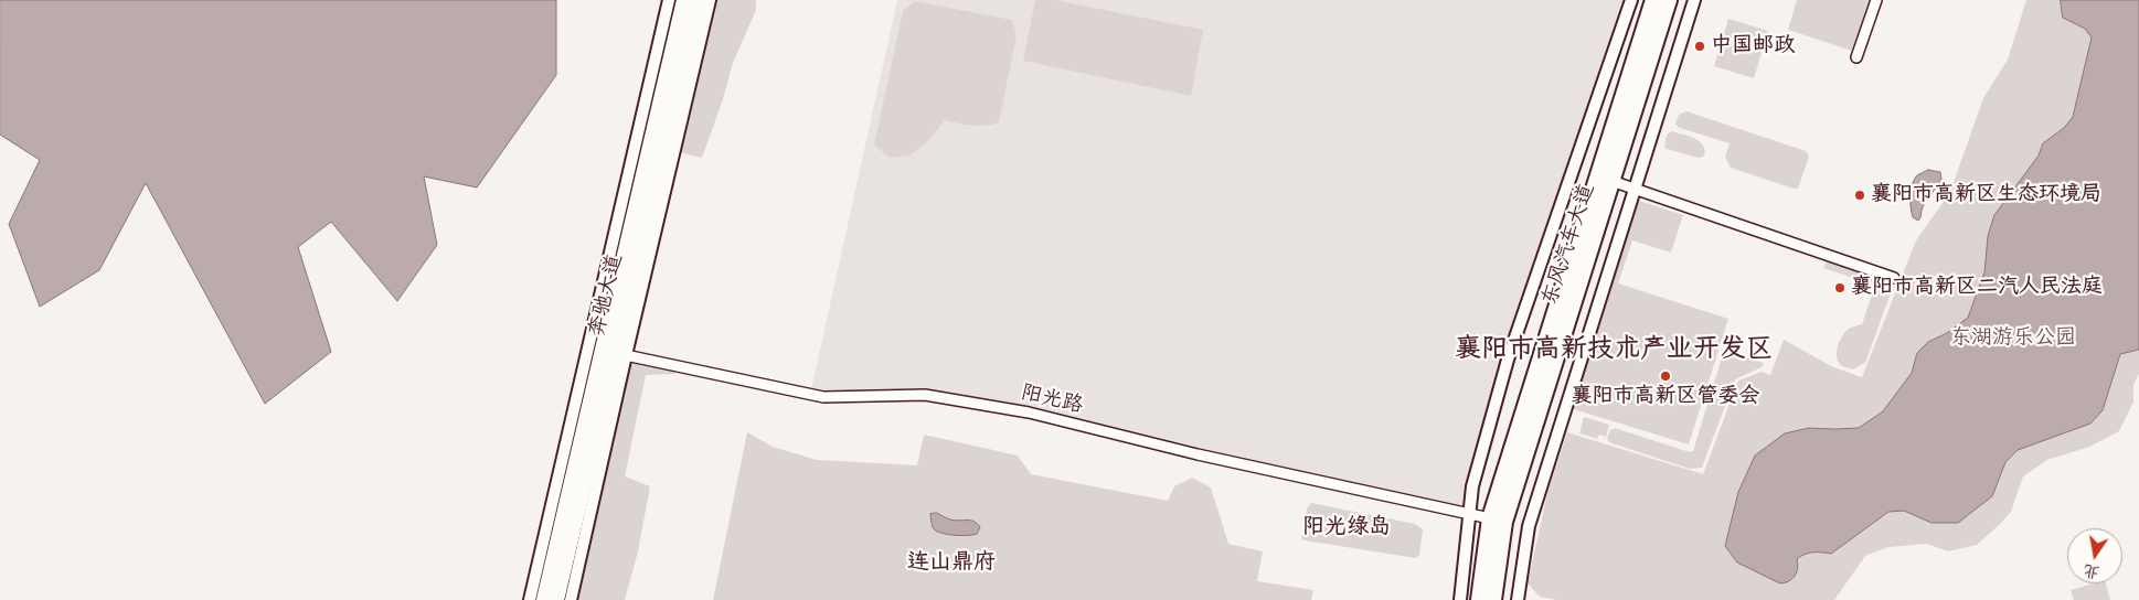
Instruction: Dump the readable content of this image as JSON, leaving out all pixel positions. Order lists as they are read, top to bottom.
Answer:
{
  "streets": {
    "main road": ["东风汽车大道", "奔驰大道"],
    "street": ["阳光路"]
  },
  "crossings": [
    ["东风汽车大道", "阳光路"],
    ["奔驰大道", "阳光路"]
  ],
  "districts": ["襄阳市高新技术产业开发区", "阳光绿岛", "连山鼎府"],
  "parks": ["东湖游乐公园"],
  "places": [
    "中国邮政",
    "襄阳市高新区生态环境局",
    "襄阳市高新区二汽人民法庭",
    "襄阳市高新区管委会"
  ],
  "north": "bottom"
}
